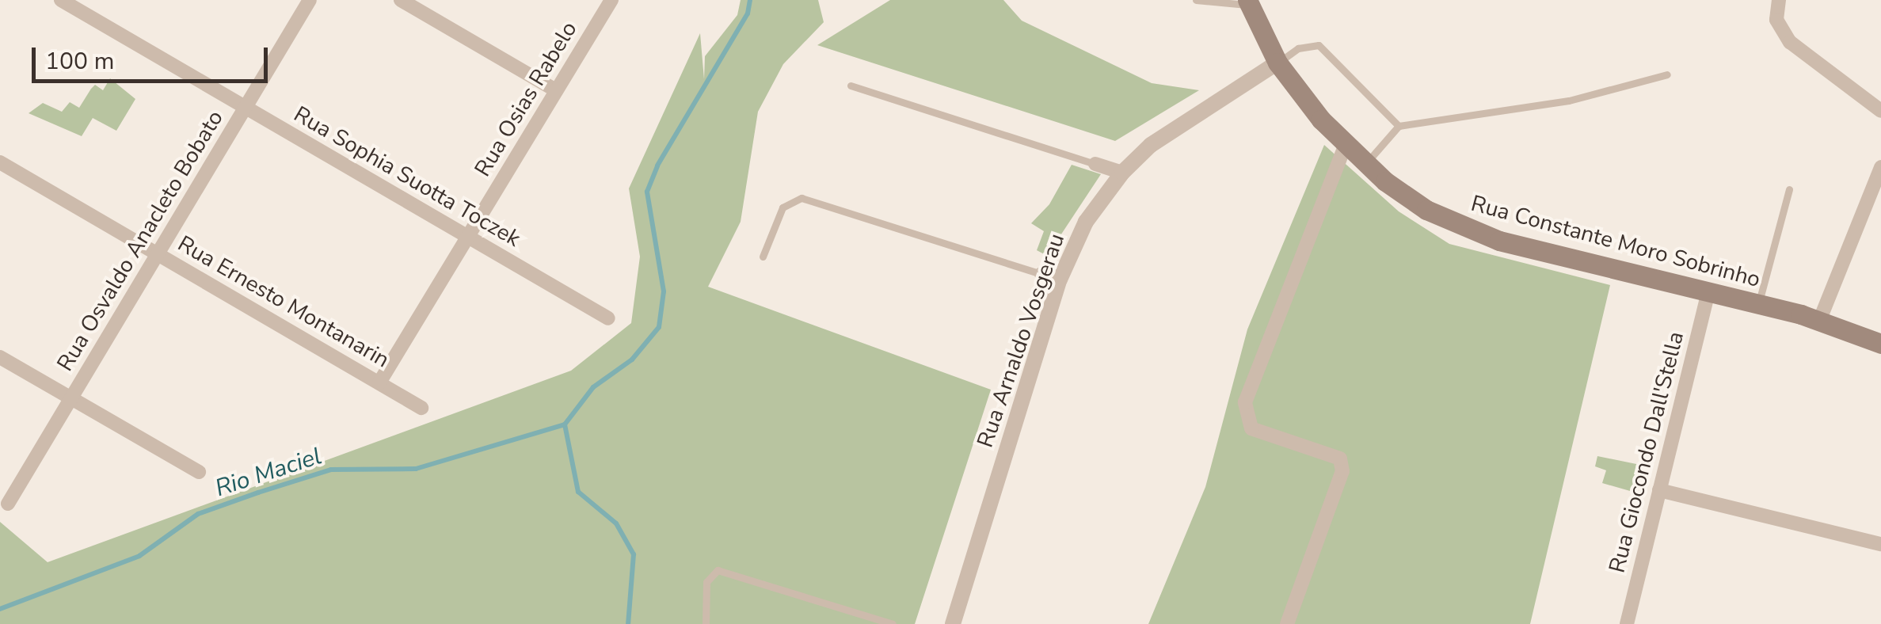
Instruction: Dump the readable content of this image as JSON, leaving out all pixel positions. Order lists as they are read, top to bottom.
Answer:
{
  "streets": {
    "main road": ["Rua Constante Moro Sobrinho"],
    "street": [
      "Rua Osias Rabelo",
      "Rua Sophia Suotta Toczek",
      "Rua Osvaldo Anacleto Bobato",
      "Rua Ernesto Montanarin",
      "Rua Arnaldo Vosgerau",
      "Rua Giocondo Dall'Stella"
    ]
  },
  "crossings": [
    ["Rua Osias Rabelo", "Rua Sophia Suotta Toczek"],
    ["Rua Osias Rabelo", "Rua Ernesto Montanarin"],
    ["Rua Sophia Suotta Toczek", "Rua Osvaldo Anacleto Bobato"],
    ["Rua Osvaldo Anacleto Bobato", "Rua Ernesto Montanarin"],
    ["Rua Constante Moro Sobrinho", "Rua Arnaldo Vosgerau"],
    ["Rua Constante Moro Sobrinho", "Rua Giocondo Dall'Stella"]
  ],
  "water": ["Rio Maciel"],
  "scale_bar": "100 m"
}
